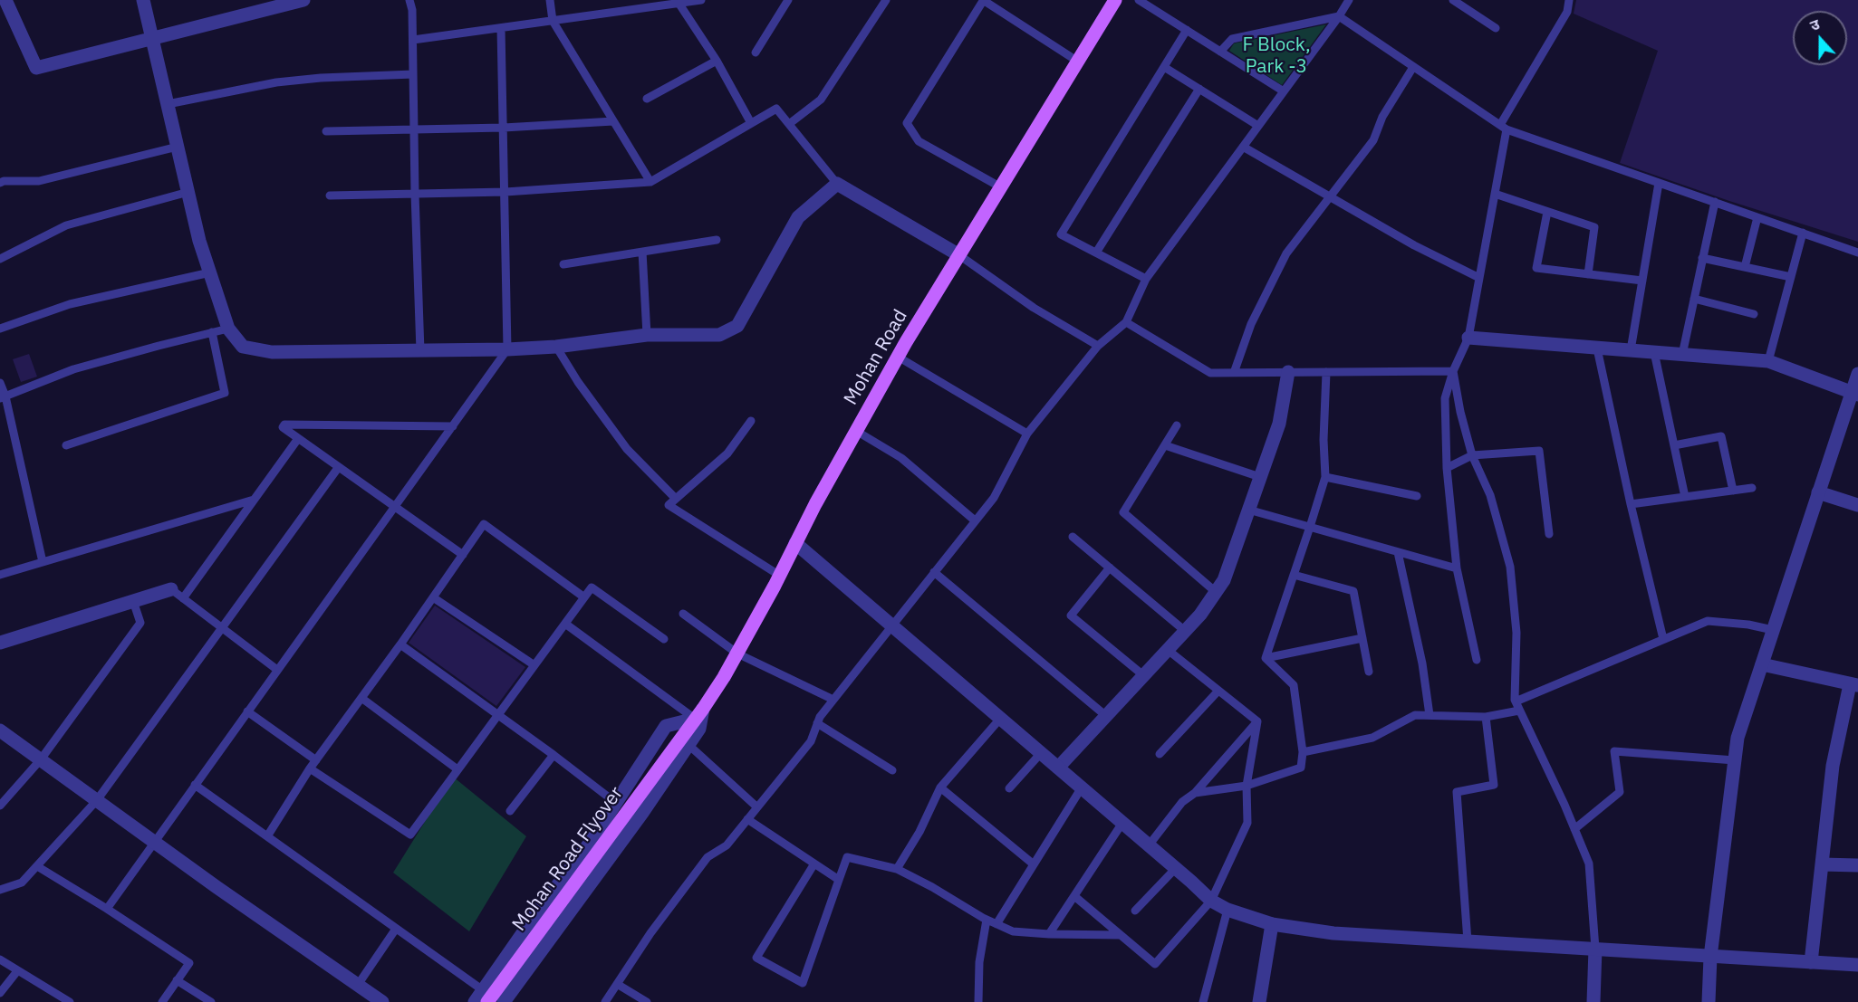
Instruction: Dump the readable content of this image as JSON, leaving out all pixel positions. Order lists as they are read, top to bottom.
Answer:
{
  "streets": {
    "main road": ["Mohan Road", "Mohan Road Flyover"]
  },
  "crossings": [
    ["Mohan Road", "Mohan Road Flyover"]
  ],
  "parks": ["F Block, Park -3"],
  "north": "top"
}
